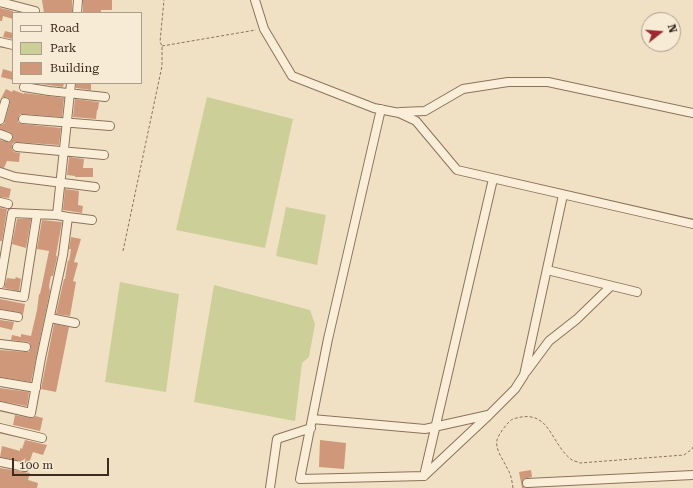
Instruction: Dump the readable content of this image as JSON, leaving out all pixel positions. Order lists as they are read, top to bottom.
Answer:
{
  "legend": ["Road", "Park", "Building"],
  "scale_bar": "100 m",
  "north": "right"
}
